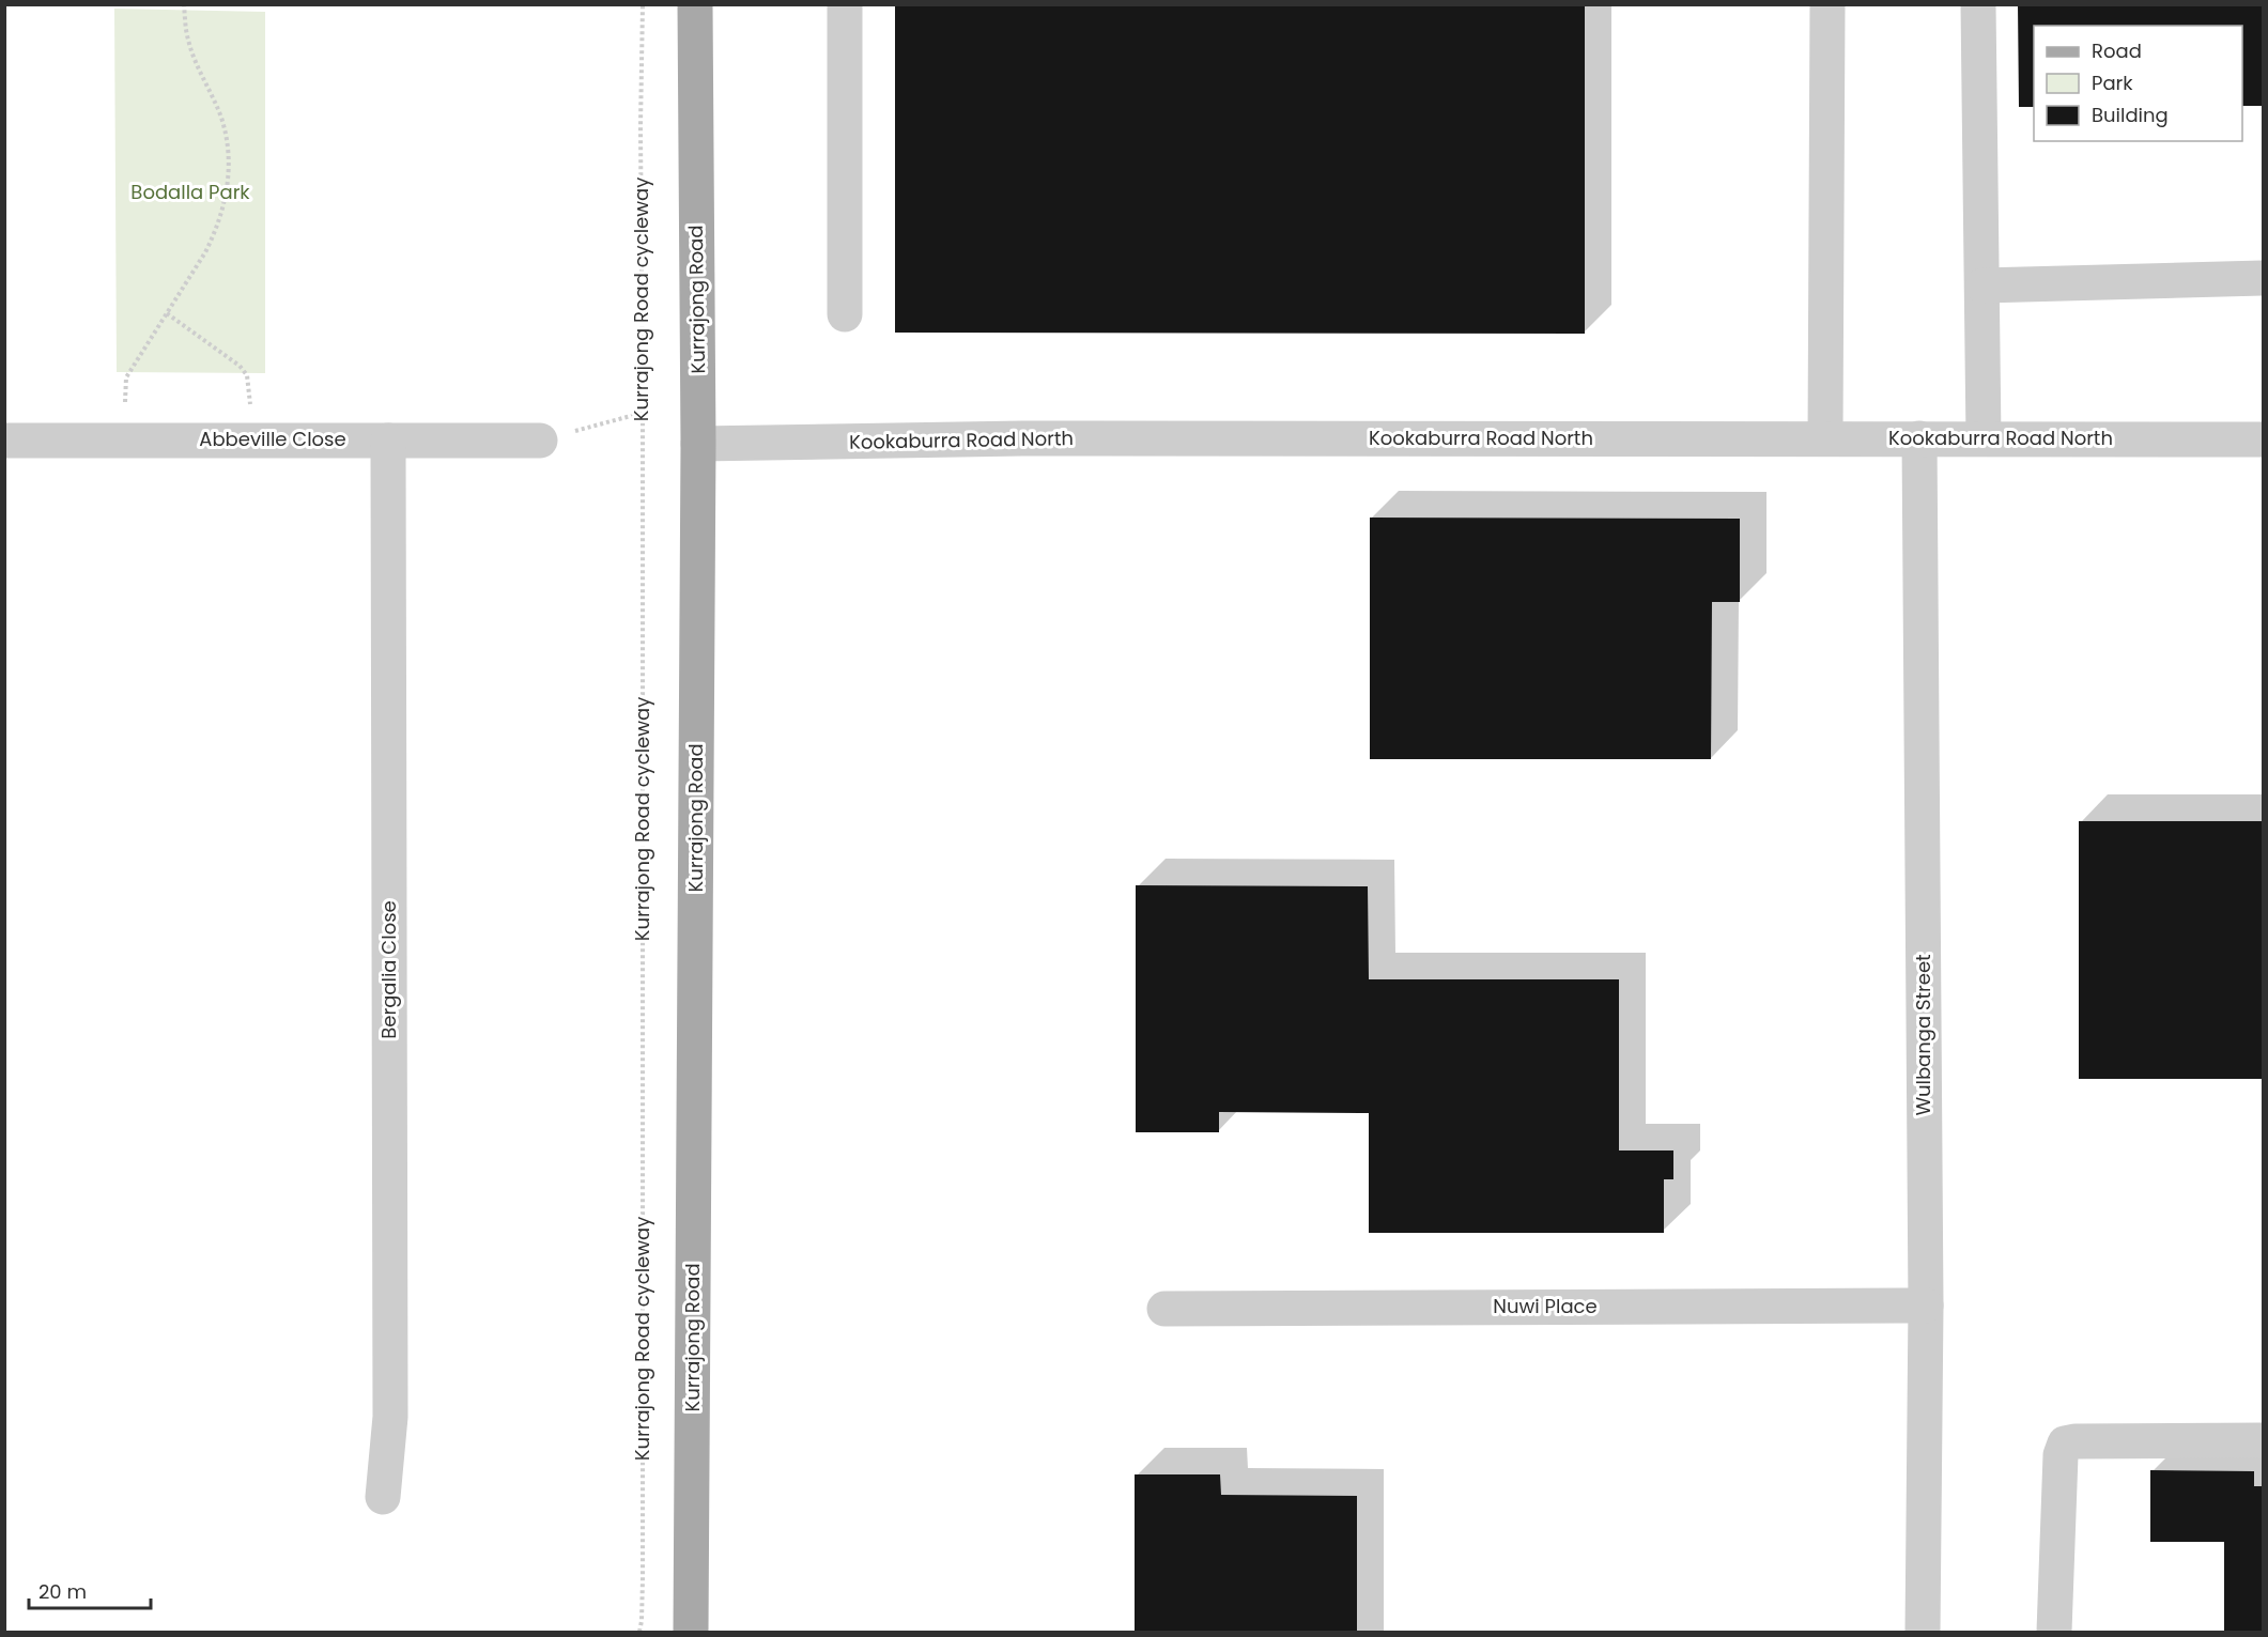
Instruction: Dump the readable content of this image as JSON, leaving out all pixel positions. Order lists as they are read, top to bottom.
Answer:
{
  "streets": {
    "main road": ["Kurrajong Road"],
    "street": [
      "Kookaburra Road North",
      "Abbeville Close",
      "Bergalia Close",
      "Wulbanga Street",
      "Nuwi Place"
    ],
    "path": ["Kurrajong Road cycleway"]
  },
  "crossings": [
    ["Kurrajong Road", "Kookaburra Road North"],
    ["Kookaburra Road North", "Wulbanga Street"],
    ["Abbeville Close", "Bergalia Close"],
    ["Wulbanga Street", "Nuwi Place"]
  ],
  "parks": ["Bodalla Park"],
  "legend": ["Road", "Park", "Building"],
  "scale_bar": "20 m"
}
